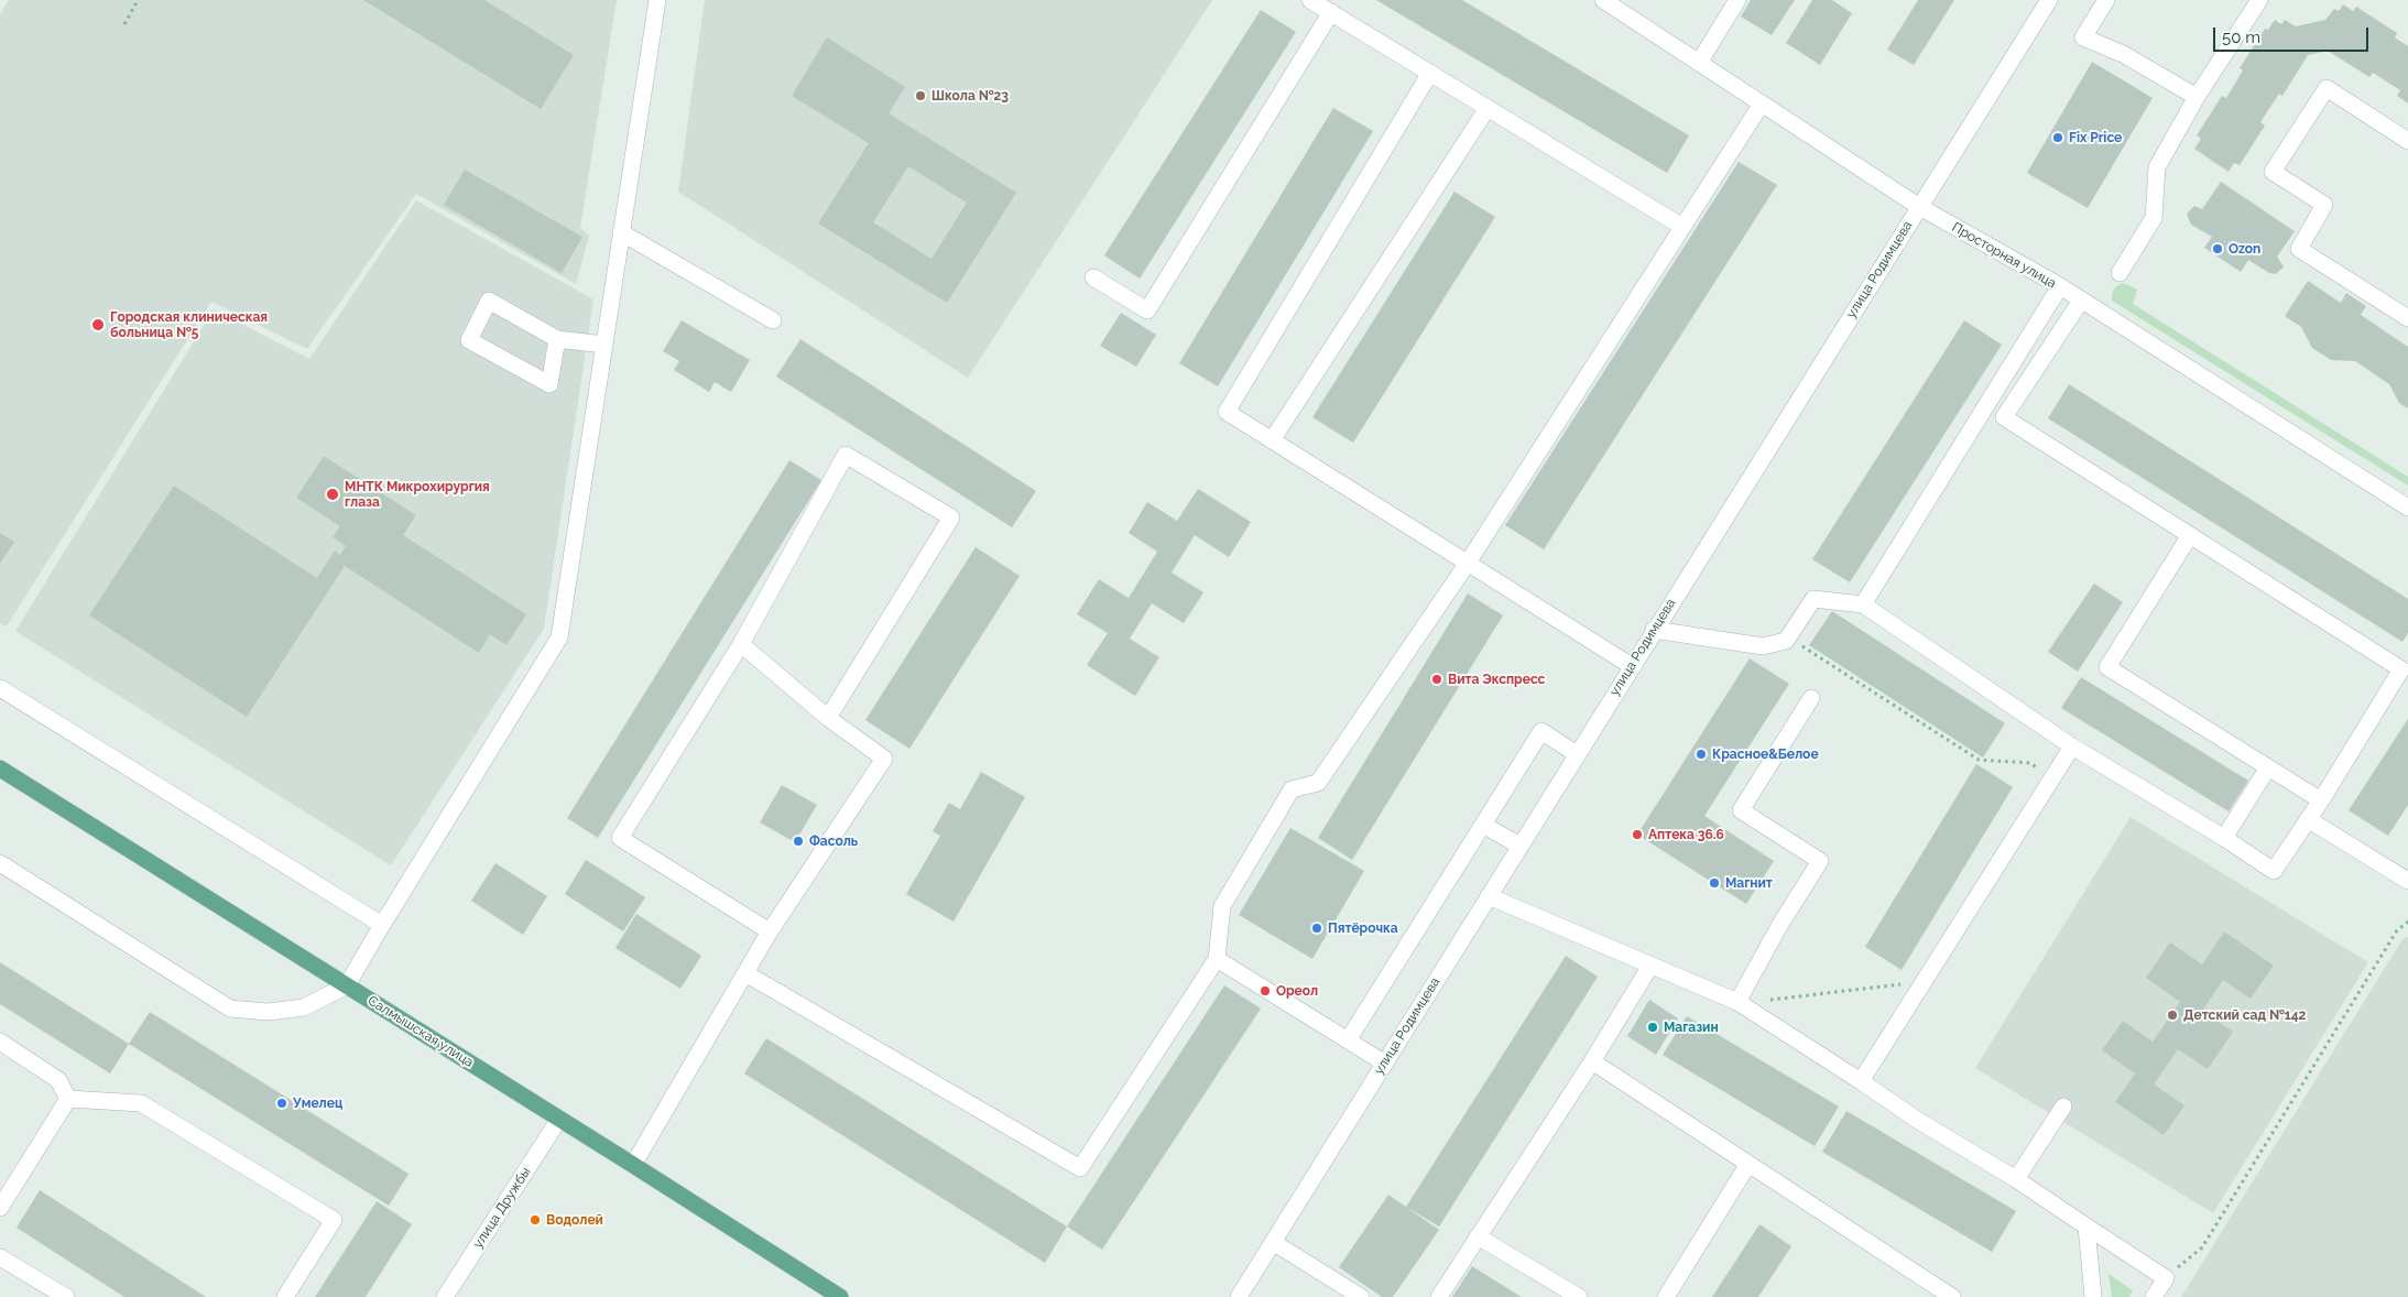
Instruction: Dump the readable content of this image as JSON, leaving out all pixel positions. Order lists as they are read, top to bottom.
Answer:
{
  "streets": {
    "main road": ["Салмышская улица"],
    "street": ["Просторная улица", "улица Родимцева", "улица Дружбы"]
  },
  "crossings": [
    ["Просторная улица", "улица Родимцева"],
    ["Салмышская улица", "улица Дружбы"]
  ],
  "places": [
    "Школа №23",
    "Fix Price",
    "Ozon",
    "Городская клиническая больница №5",
    "МНТК Микрохирургия глаза",
    "Вита Экспресс",
    "Красное&Белое",
    "Аптека 36.6",
    "Фасоль",
    "Магнит",
    "Пятёрочка",
    "Ореол",
    "Детский сад №142",
    "Магазин",
    "Умелец",
    "Водолей"
  ],
  "scale_bar": "50 m"
}
